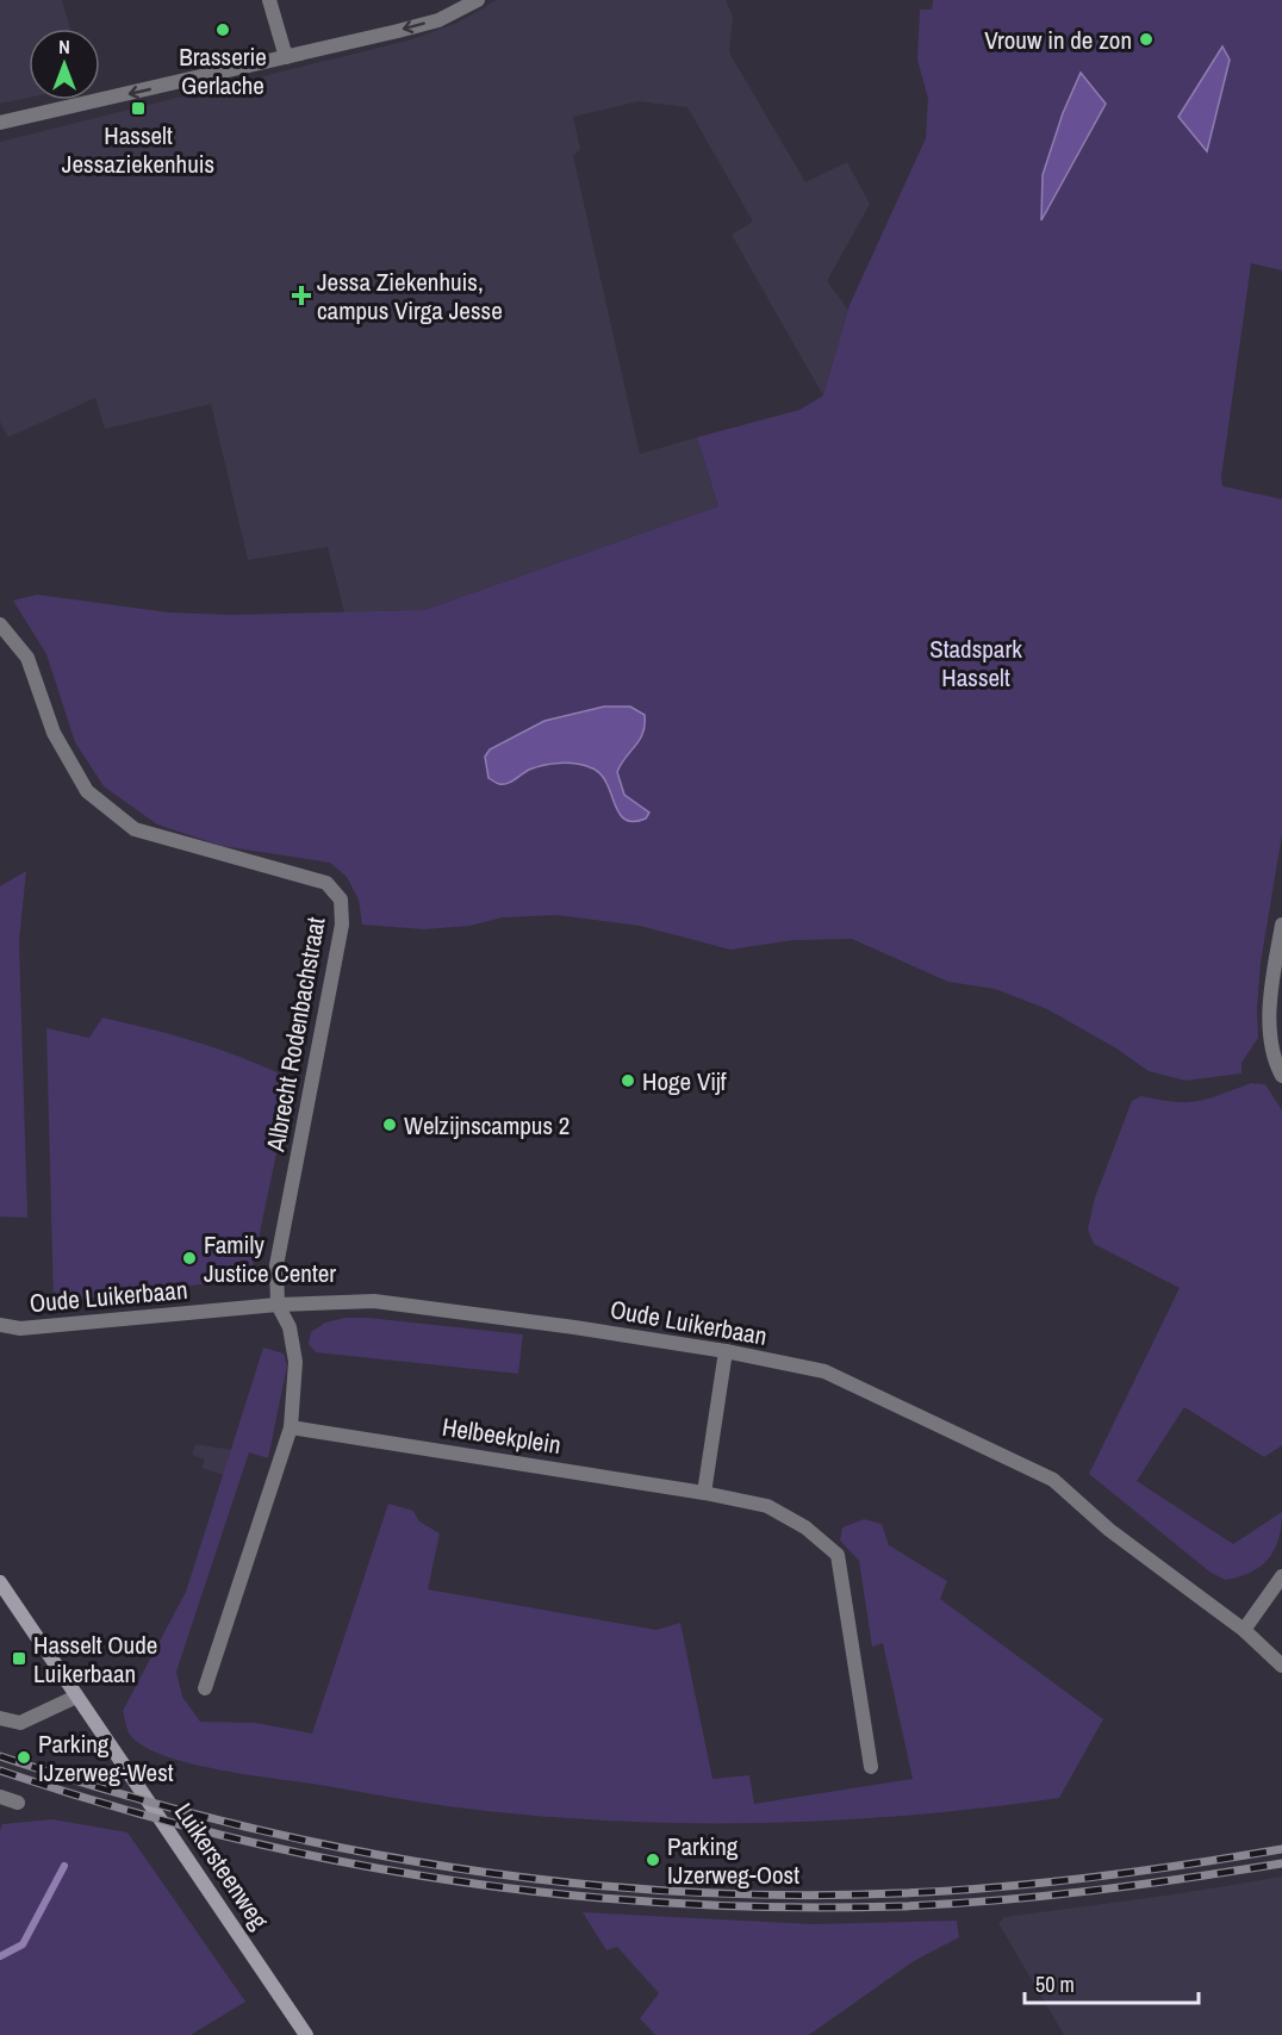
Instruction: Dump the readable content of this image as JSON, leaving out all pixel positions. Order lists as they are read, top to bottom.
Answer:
{
  "streets": {
    "main road": ["Luikersteenweg"],
    "street": ["Albrecht Rodenbachstraat", "Oude Luikerbaan", "Helbeekplein"]
  },
  "crossings": [
    ["Albrecht Rodenbachstraat", "Oude Luikerbaan"]
  ],
  "parks": ["Stadspark Hasselt"],
  "places": {
    "other": [
      "Brasserie Gerlache",
      "Vrouw in de zon",
      "Hoge Vijf",
      "Welzijnscampus 2",
      "Family Justice Center",
      "Parking IJzerweg-West",
      "Parking IJzerweg-Oost"
    ],
    "transit": ["Hasselt Jessaziekenhuis", "Hasselt Oude Luikerbaan"],
    "health": ["Jessa Ziekenhuis, campus Virga Jesse"]
  },
  "scale_bar": "50 m",
  "north": "top"
}
